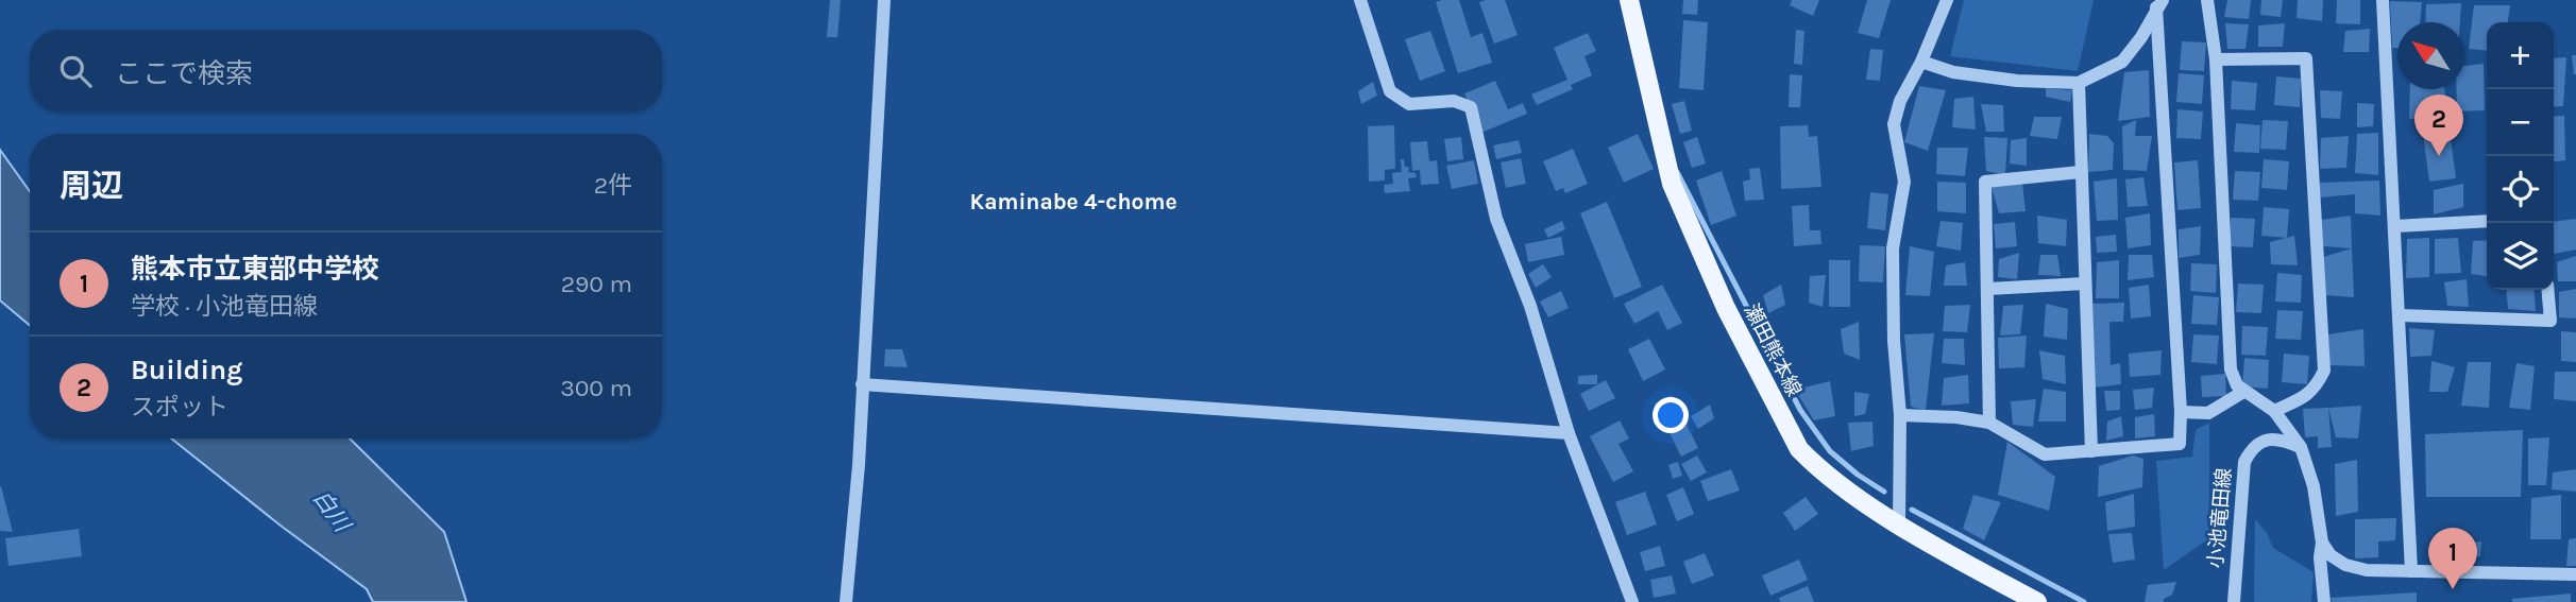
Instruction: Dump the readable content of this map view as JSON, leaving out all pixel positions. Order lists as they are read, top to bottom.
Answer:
{
  "streets": {
    "main road": ["瀬田熊本線"],
    "street": ["小池竜田線"]
  },
  "districts": ["Kaminabe 4-chome"],
  "water": ["白川"],
  "north": "top left",
  "page": {
    "map_buttons": ["+", "−"],
    "search": "ここで検索",
    "pins": ["2", "1"],
    "heading": ["周辺", "2件"],
    "list": [
      {
        "mark": "1",
        "name": "熊本市立東部中学校",
        "note": "学校 · 小池竜田線",
        "value": "290 m"
      },
      {
        "mark": "2",
        "name": "Building",
        "note": "スポット",
        "value": "300 m"
      }
    ]
  }
}
